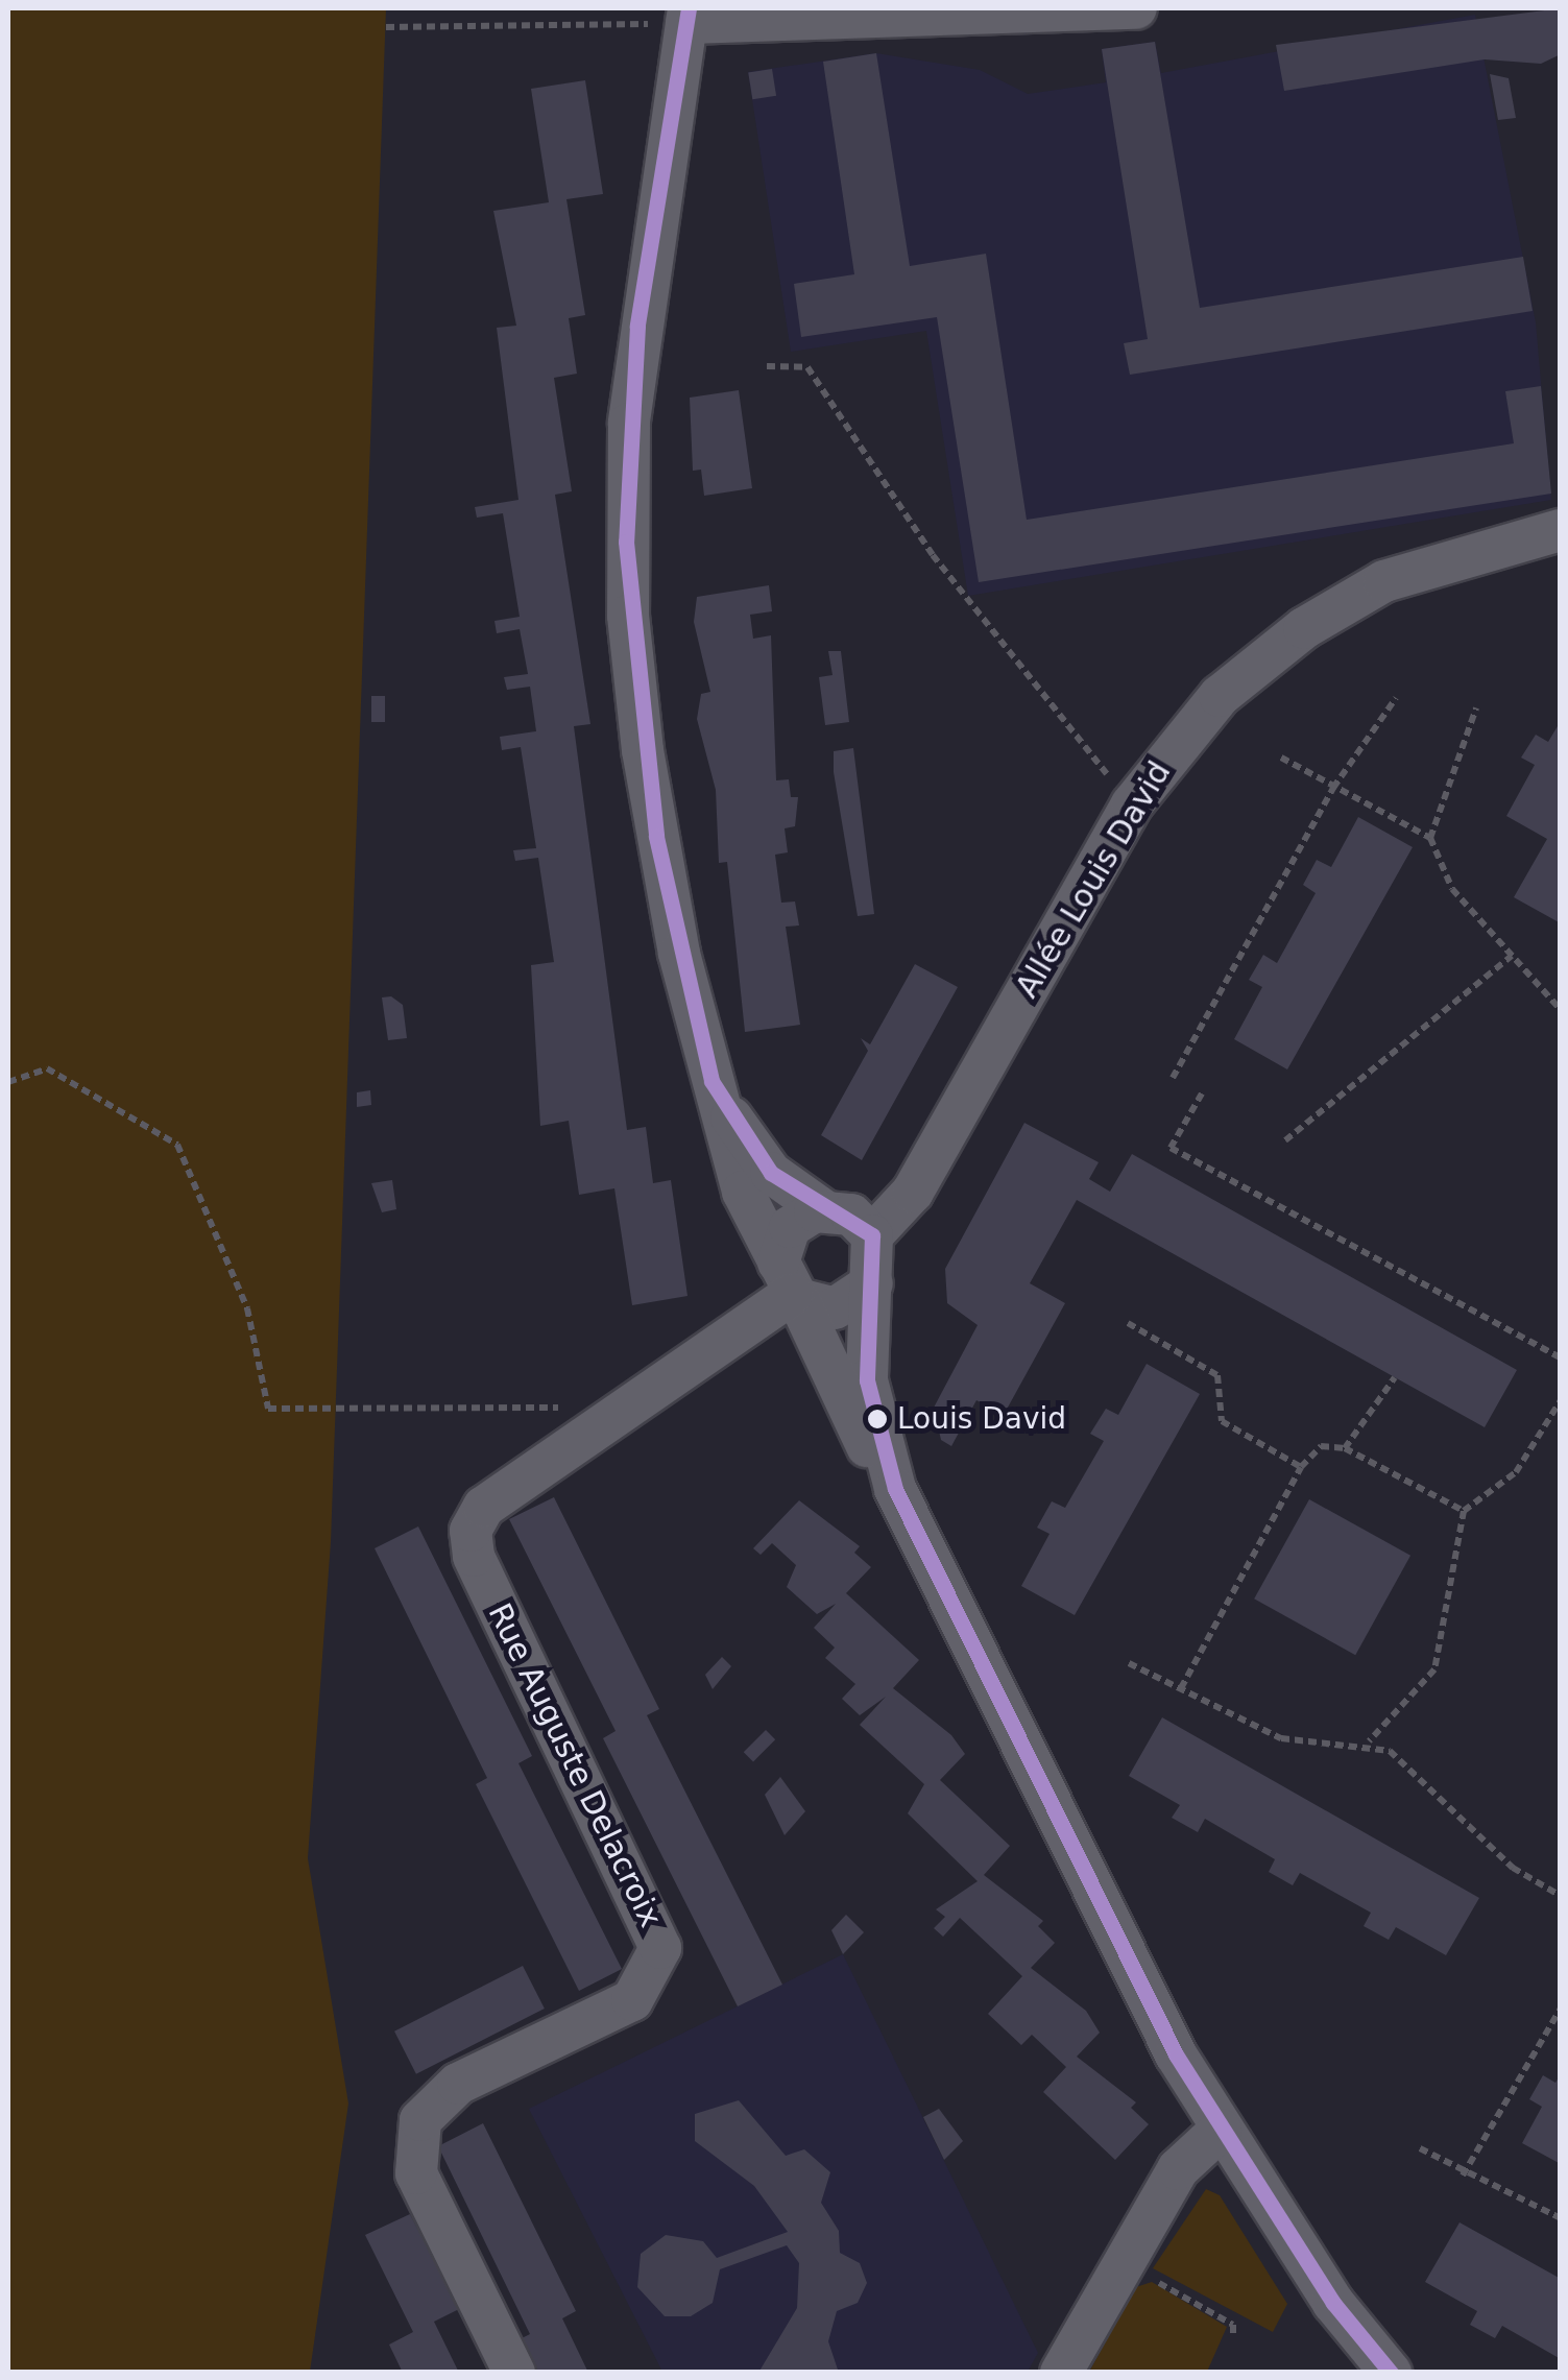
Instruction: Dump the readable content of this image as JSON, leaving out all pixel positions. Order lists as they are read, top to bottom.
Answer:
{
  "streets": {
    "street": ["Allée Louis David", "Rue Auguste Delacroix"]
  },
  "crossings": [
    ["Allée Louis David", "Rue Auguste Delacroix"]
  ],
  "places": ["Louis David"]
}
